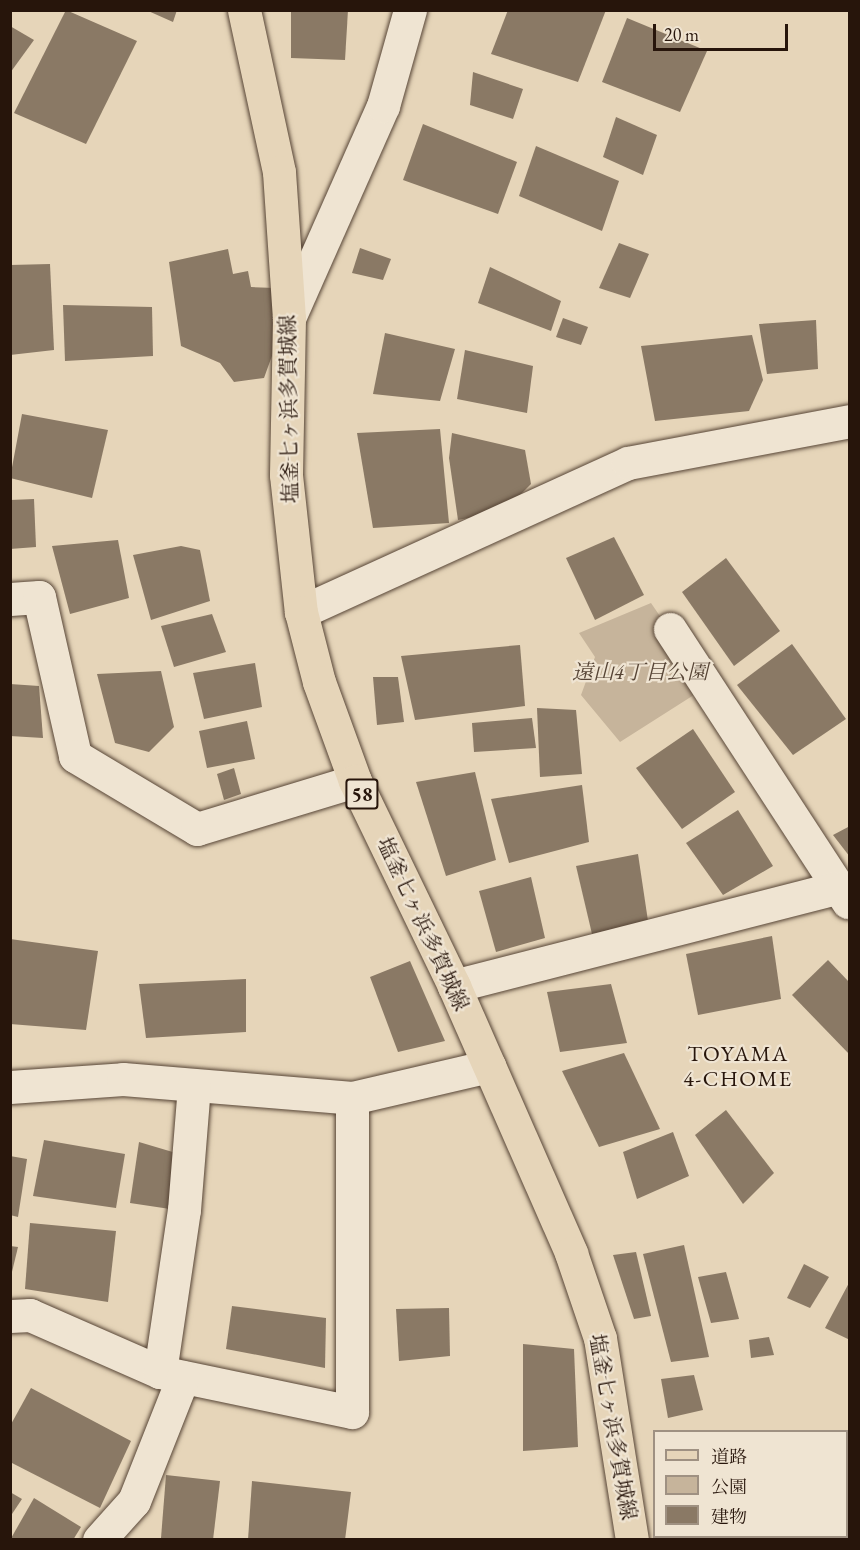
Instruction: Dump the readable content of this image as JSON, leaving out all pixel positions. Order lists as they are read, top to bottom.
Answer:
{
  "streets": {
    "main road": ["塩釜七ヶ浜多賀城線", "58"]
  },
  "districts": ["TOYAMA 4-CHOME"],
  "parks": ["遠山4丁目公園"],
  "legend": ["道路", "公園", "建物"],
  "scale_bar": "20 m"
}
